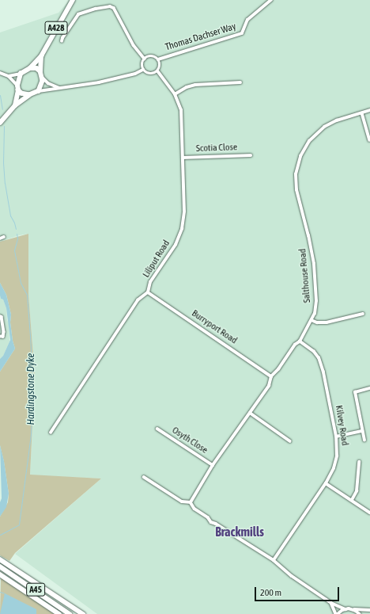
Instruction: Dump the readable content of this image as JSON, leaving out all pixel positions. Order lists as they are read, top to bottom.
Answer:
{
  "streets": {
    "highway": ["A428", "A45"],
    "street": [
      "Thomas Dachser Way",
      "Scotia Close",
      "Liliput Road",
      "Salthouse Road",
      "Burryport Road",
      "Kilvey Road",
      "Osyth Close"
    ]
  },
  "crossings": [
    ["Thomas Dachser Way", "Liliput Road"],
    ["Scotia Close", "Liliput Road"],
    ["Liliput Road", "Burryport Road"],
    ["Salthouse Road", "Burryport Road"],
    ["Salthouse Road", "Kilvey Road"],
    ["Salthouse Road", "Osyth Close"]
  ],
  "districts": ["Brackmills"],
  "water": ["Hardingstone Dyke"],
  "scale_bar": "200 m"
}
